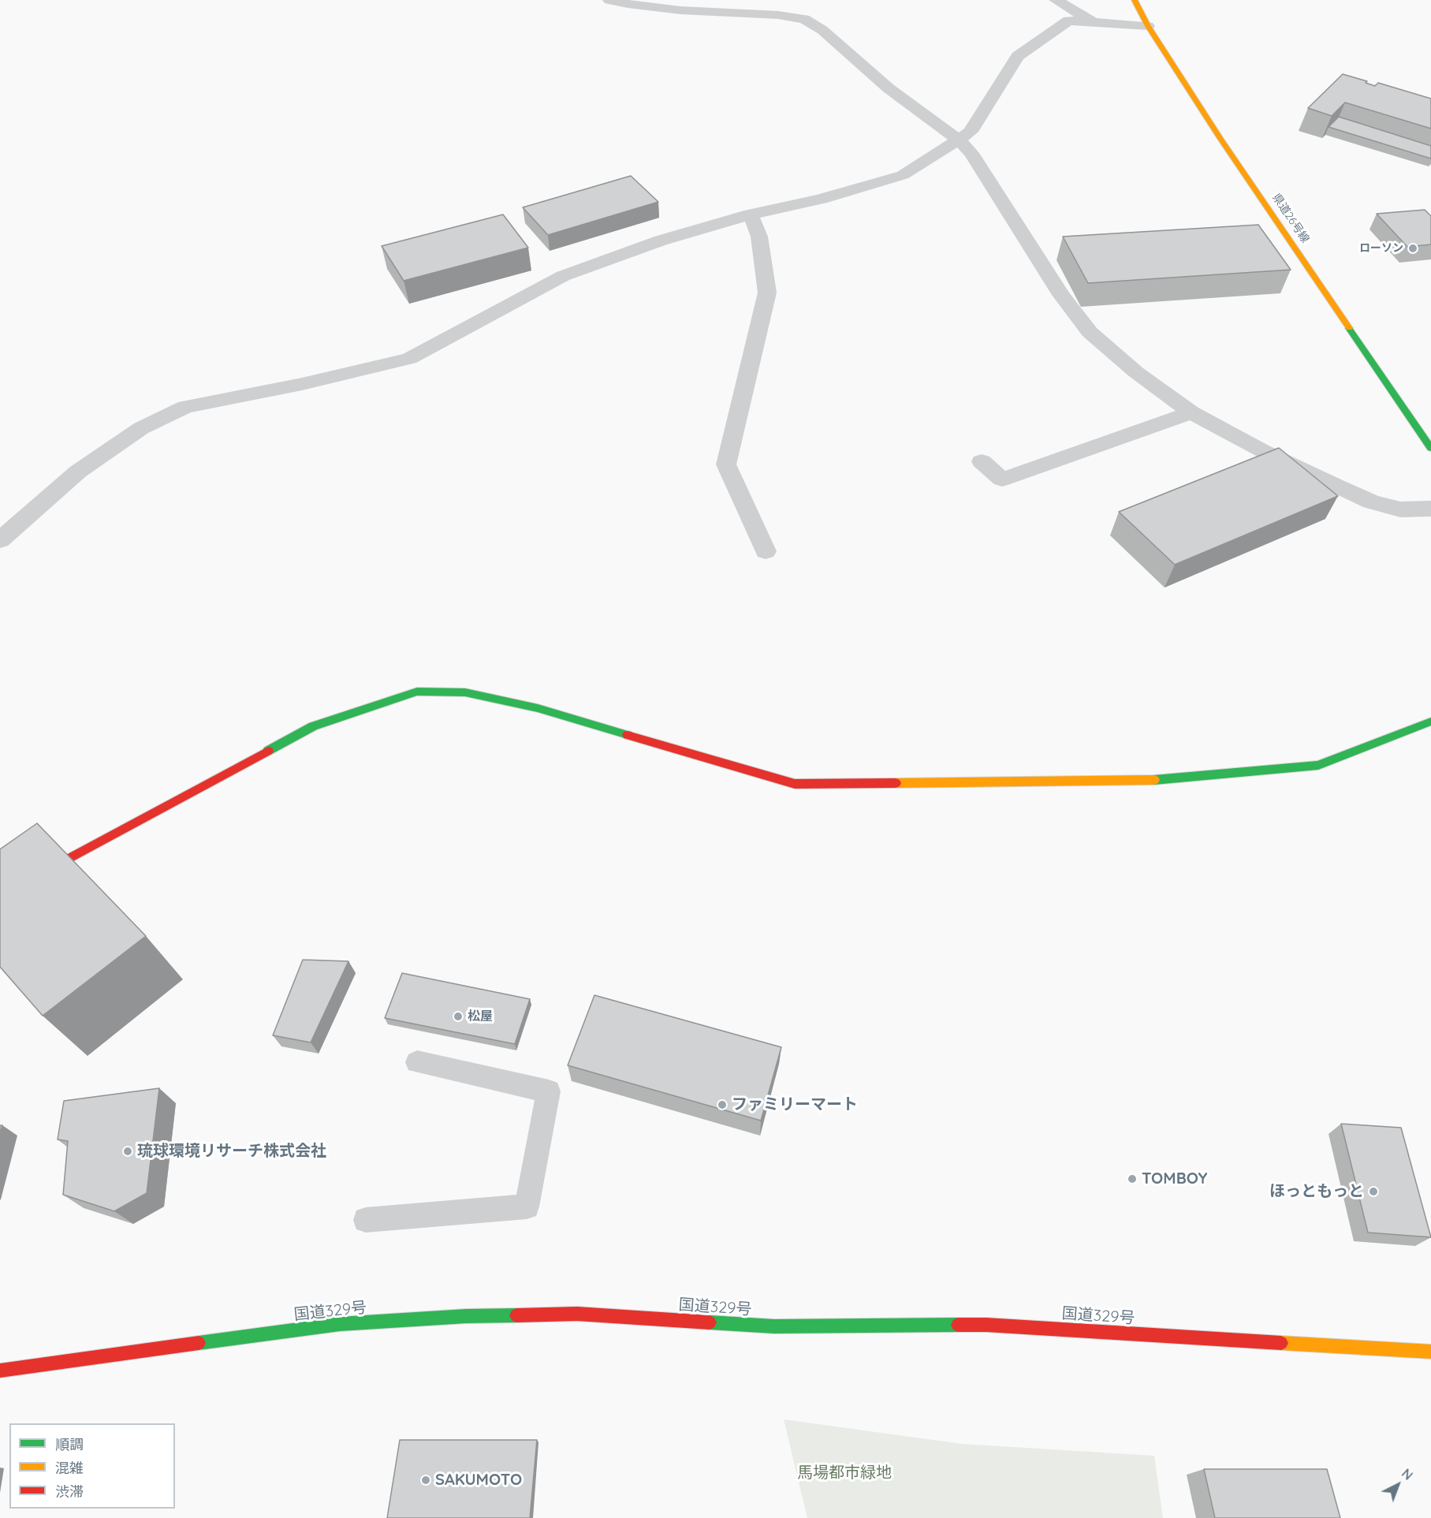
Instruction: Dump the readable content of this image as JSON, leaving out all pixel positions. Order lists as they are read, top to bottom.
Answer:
{
  "streets": {
    "main road": ["県道26号線", "国道329号"]
  },
  "parks": ["馬場都市緑地"],
  "places": [
    "ローソン",
    "松屋",
    "ファミリーマート",
    "琉球環境リサーチ株式会社",
    "TOMBOY",
    "ほっともっと",
    "SAKUMOTO"
  ],
  "legend": ["順調", "混雑", "渋滞"],
  "north": "top right"
}
